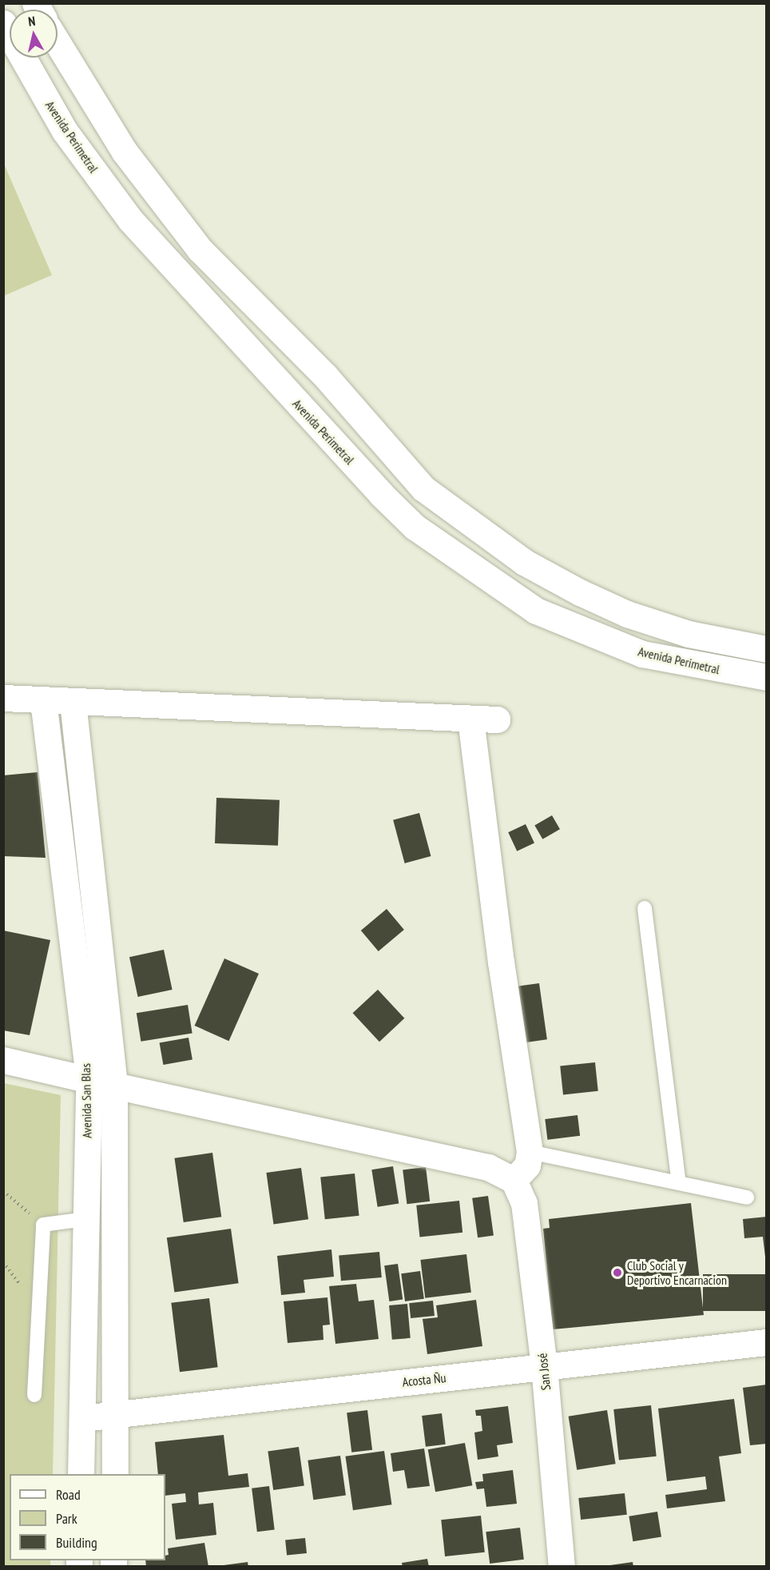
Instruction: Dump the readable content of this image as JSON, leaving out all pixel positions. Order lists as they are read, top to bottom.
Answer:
{
  "streets": {
    "street": [
      "Avenida Perimetral",
      "Avenida San Blas",
      "San José",
      "Acosta Ñu"
    ]
  },
  "crossings": [
    ["Avenida San Blas", "Acosta Ñu"],
    ["San José", "Acosta Ñu"]
  ],
  "places": ["Club Social y Deportivo Encarnacion"],
  "legend": ["Road", "Park", "Building"],
  "north": "top"
}
